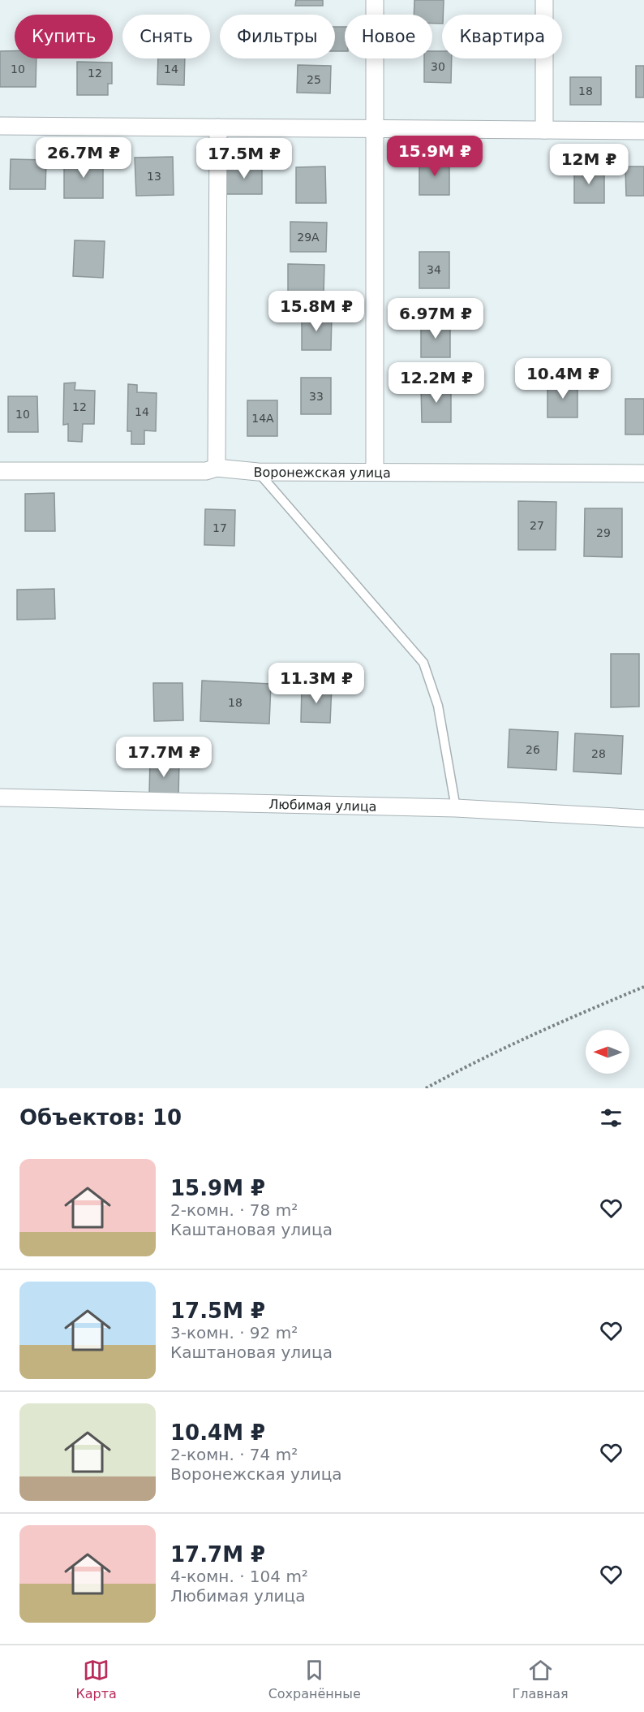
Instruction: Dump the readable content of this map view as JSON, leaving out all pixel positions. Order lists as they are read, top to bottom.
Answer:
{
  "streets": {
    "street": ["Воронежская улица", "Любимая улица"]
  },
  "house_numbers": [
    "30",
    "10",
    "14",
    "12",
    "25",
    "18",
    "13",
    "29А",
    "34",
    "33",
    "12",
    "14",
    "10",
    "14А",
    "27",
    "17",
    "29",
    "18",
    "26",
    "28"
  ],
  "north": "left",
  "page": {
    "chip": [
      "Купить",
      "Снять",
      "Фильтры",
      "Новое",
      "Квартира"
    ],
    "price": [
      "15.9M ₽",
      "26.7M ₽",
      "17.5M ₽",
      "12M ₽",
      "15.8M ₽",
      "6.97M ₽",
      "10.4M ₽",
      "12.2M ₽",
      "11.3M ₽",
      "17.7M ₽"
    ],
    "heading": "Объектов: 10",
    "list": [
      {
        "name": "15.9M ₽",
        "note": "2-комн. · 78 m² · Каштановая улица"
      },
      {
        "name": "17.5M ₽",
        "note": "3-комн. · 92 m² · Каштановая улица"
      },
      {
        "name": "10.4M ₽",
        "note": "2-комн. · 74 m² · Воронежская улица"
      },
      {
        "name": "17.7M ₽",
        "note": "4-комн. · 104 m² · Любимая улица"
      }
    ],
    "tabs": ["Карта", "Сохранённые", "Главная"]
  }
}
